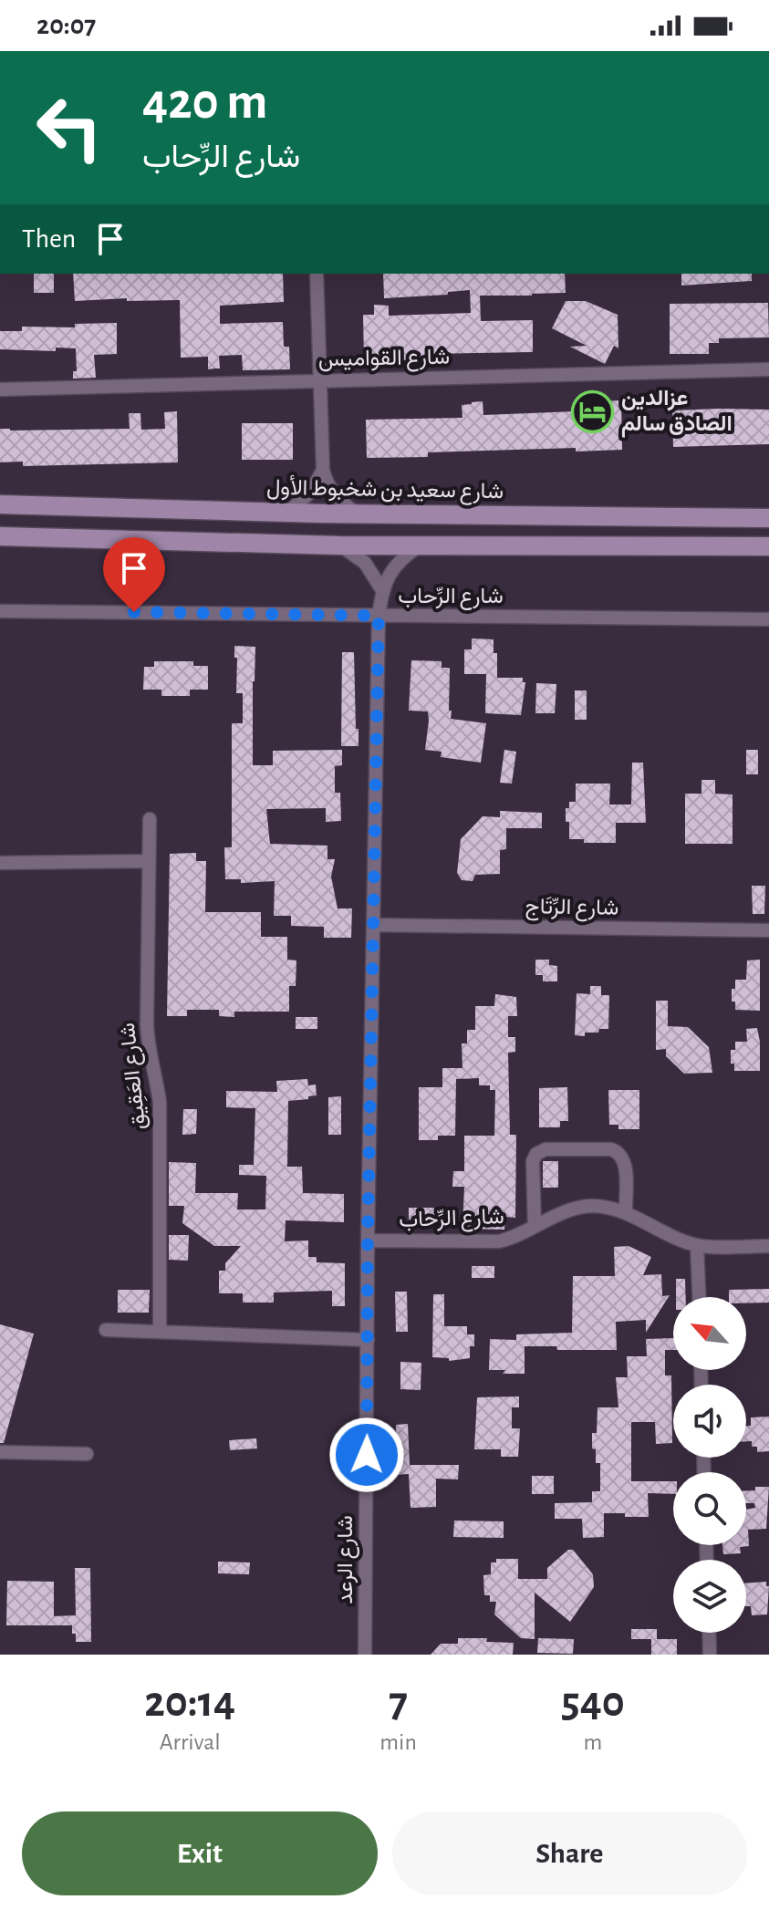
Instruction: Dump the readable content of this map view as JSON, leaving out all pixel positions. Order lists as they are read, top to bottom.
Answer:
{
  "streets": {
    "main road": ["شارع سعيد بن شخبوط الأول"],
    "street": [
      "شارع القواميس",
      "شارع الرِّحاب",
      "شارع الرِّتَاج",
      "شارع العَقِيق",
      "شارع الرعد"
    ]
  },
  "crossings": [
    ["شارع الرِّحاب", "شارع الرعد"],
    ["شارع الرِّتَاج", "شارع الرعد"]
  ],
  "places": {
    "hotel": ["عزالدين الصادق سالم"]
  },
  "north": "top left",
  "page": {
    "status": "20:07",
    "turn": ["420 m", "شارع الرِّحاب"],
    "then": "Then",
    "eta": [
      "20:14",
      "Arrival",
      "7",
      "min",
      "540",
      "m"
    ],
    "buttons": ["Exit", "Share"]
  }
}
